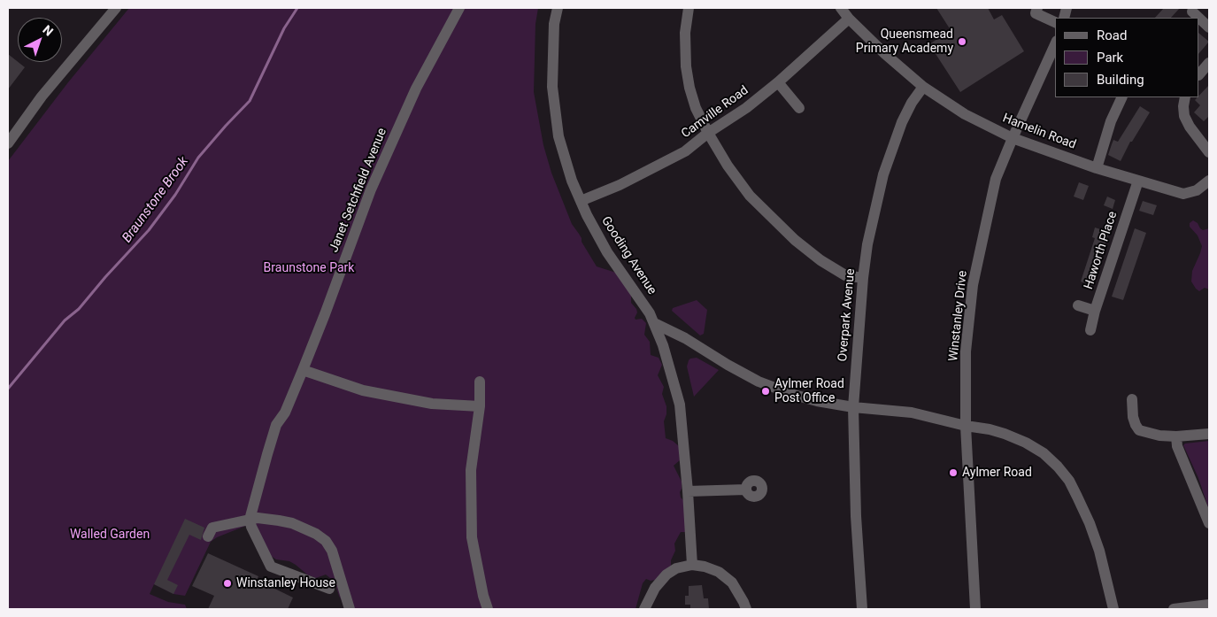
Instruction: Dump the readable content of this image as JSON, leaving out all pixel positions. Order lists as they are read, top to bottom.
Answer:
{
  "streets": {
    "street": [
      "Camville Road",
      "Hamelin Road",
      "Janet Setchfield Avenue",
      "Haworth Place",
      "Gooding Avenue",
      "Overpark Avenue",
      "Winstanley Drive"
    ]
  },
  "crossings": [
    ["Camville Road", "Hamelin Road"],
    ["Camville Road", "Gooding Avenue"],
    ["Hamelin Road", "Haworth Place"],
    ["Hamelin Road", "Overpark Avenue"],
    ["Hamelin Road", "Winstanley Drive"]
  ],
  "water": ["Braunstone Brook"],
  "parks": ["Braunstone Park", "Walled Garden"],
  "places": [
    "Queensmead Primary Academy",
    "Aylmer Road Post Office",
    "Aylmer Road",
    "Winstanley House"
  ],
  "legend": ["Road", "Park", "Building"],
  "north": "top right"
}
